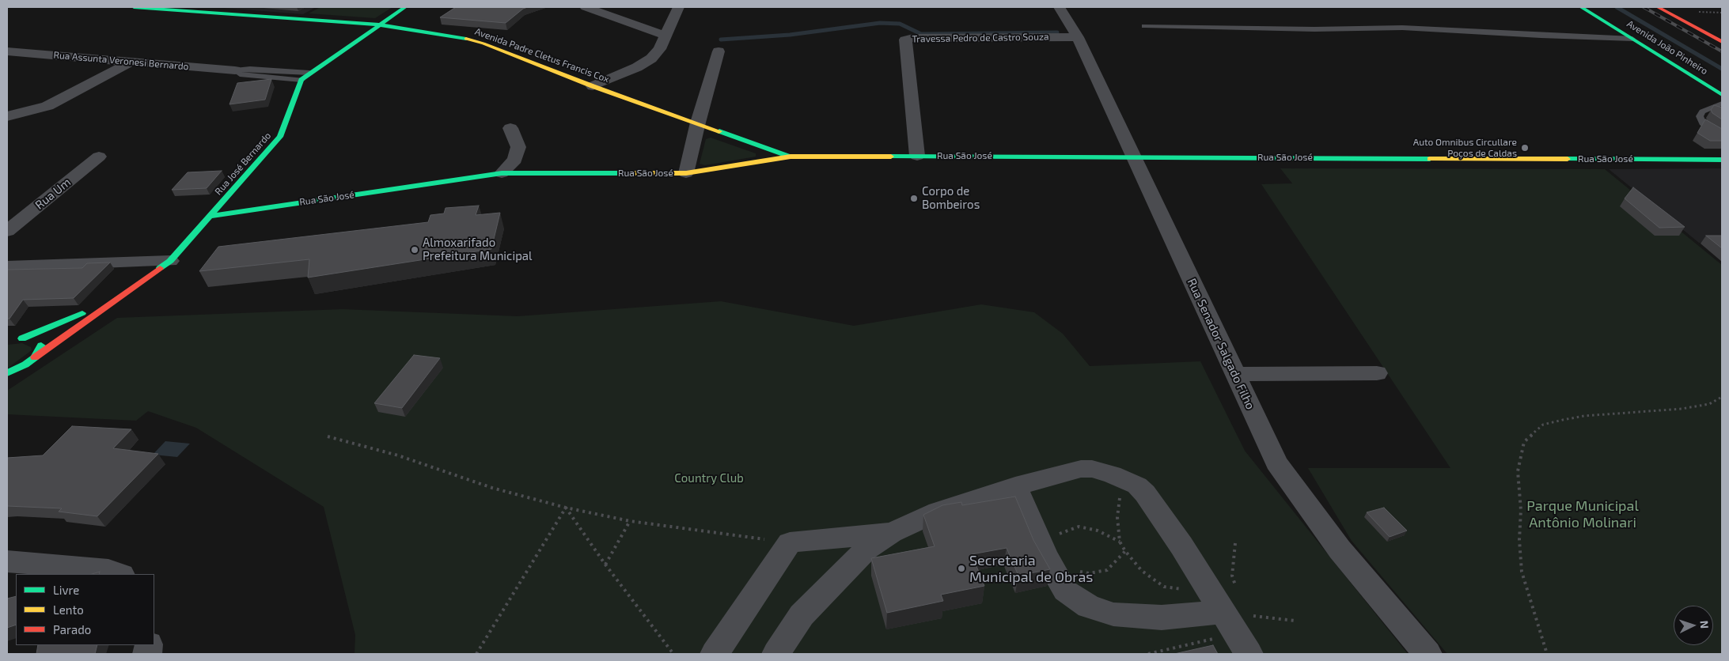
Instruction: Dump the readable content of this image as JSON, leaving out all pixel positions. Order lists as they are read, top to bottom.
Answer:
{
  "streets": {
    "street": [
      "Travessa Pedro de Castro Souza",
      "Avenida João Pinheiro",
      "Avenida Padre Cletus Francis Cox",
      "Rua Assunta Veronesi Bernardo",
      "Rua São José",
      "Rua José Bernardo",
      "Rua Um",
      "Rua Senador Salgado Filho"
    ]
  },
  "crossings": [
    ["Travessa Pedro de Castro Souza", "Rua São José"],
    ["Travessa Pedro de Castro Souza", "Rua Senador Salgado Filho"],
    ["Avenida Padre Cletus Francis Cox", "Rua São José"],
    ["Avenida Padre Cletus Francis Cox", "Rua José Bernardo"],
    ["Rua Assunta Veronesi Bernardo", "Rua José Bernardo"],
    ["Rua São José", "Rua José Bernardo"],
    ["Rua São José", "Rua Senador Salgado Filho"]
  ],
  "parks": ["Country Club", "Parque Municipal Antônio Molinari"],
  "places": [
    "Auto Omnibus Circullare Poços de Caldas",
    "Corpo de Bombeiros",
    "Almoxarifado Prefeitura Municipal",
    "Secretaria Municipal de Obras"
  ],
  "legend": ["Livre", "Lento", "Parado"],
  "north": "right"
}
